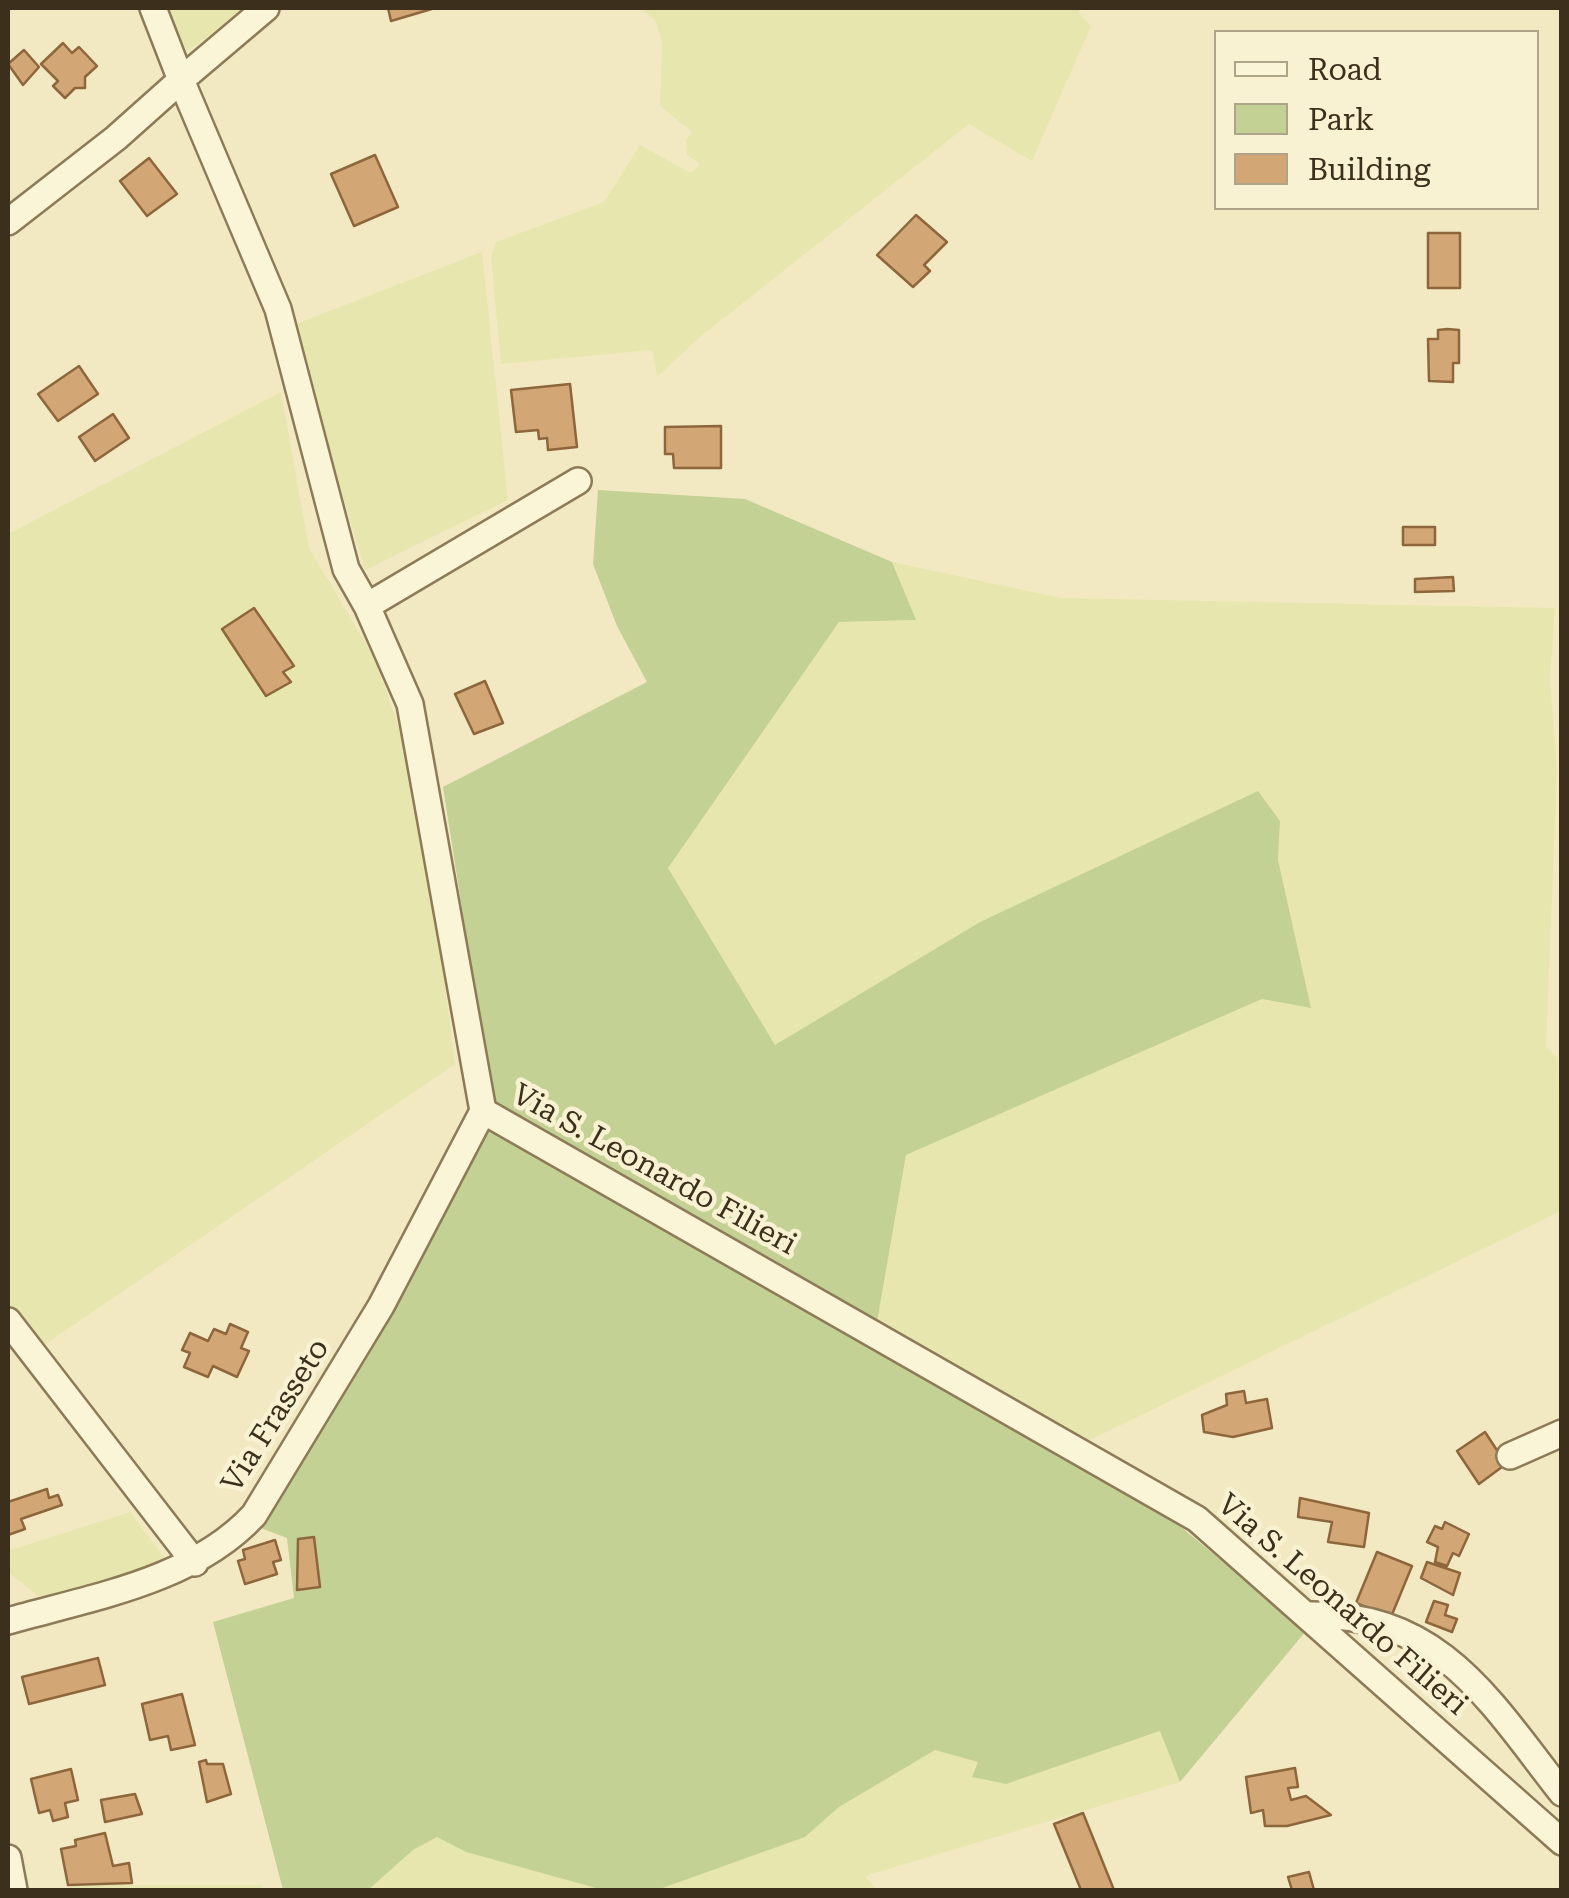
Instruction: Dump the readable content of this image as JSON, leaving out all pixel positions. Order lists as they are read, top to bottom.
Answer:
{
  "streets": {
    "street": ["Via S. Leonardo Filieri", "Via Frasseto"]
  },
  "crossings": [
    ["Via S. Leonardo Filieri", "Via Frasseto"]
  ],
  "legend": ["Road", "Park", "Building"]
}
